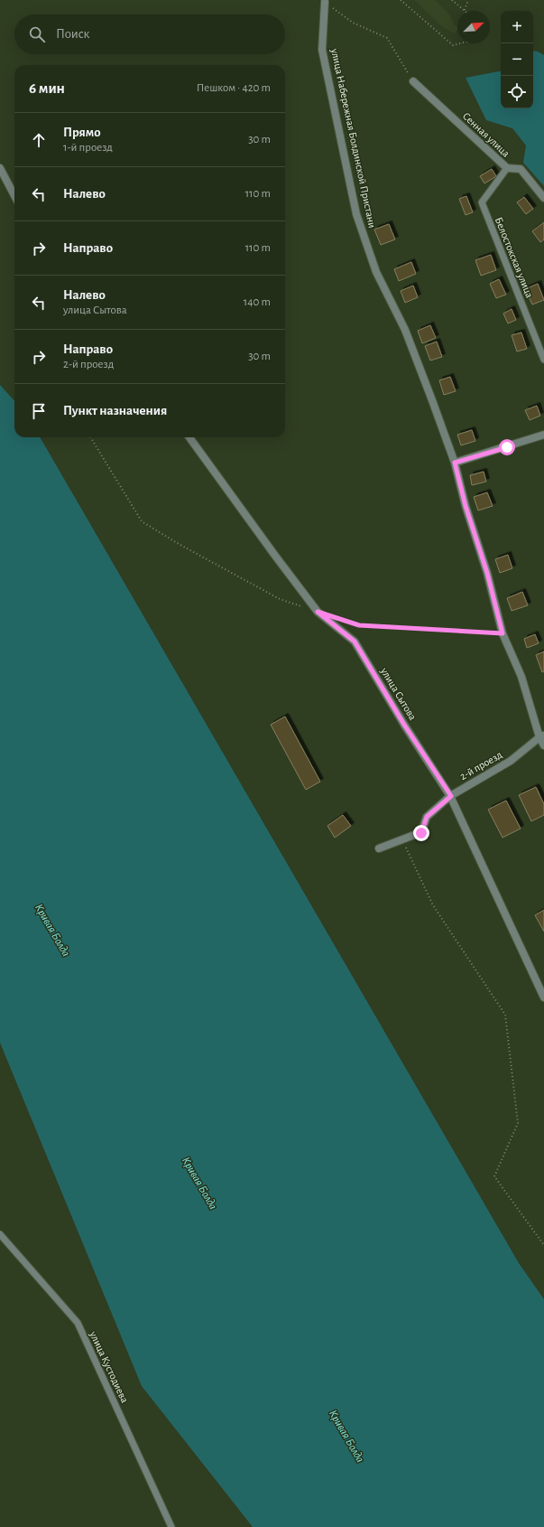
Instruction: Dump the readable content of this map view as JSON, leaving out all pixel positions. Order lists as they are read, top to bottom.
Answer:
{
  "streets": {
    "street": [
      "Сенная улица",
      "улица Набережная Болдинской Пристани",
      "улица Сытова",
      "2-й проезд"
    ],
    "lane": ["Белостокская улица", "улица Кустодиева"]
  },
  "crossings": [
    ["Сенная улица", "Белостокская улица"],
    ["улица Набережная Болдинской Пристани", "2-й проезд"],
    ["улица Сытова", "2-й проезд"]
  ],
  "water": ["Кривая Болда"],
  "north": "top right",
  "page": {
    "map_buttons": ["+", "−"],
    "search": "Поиск",
    "heading": ["6 мин", "Пешком · 420 m"],
    "list": [
      ["Прямо", "1-й проезд", "30 m"],
      ["Налево", "110 m"],
      ["Направо", "110 m"],
      ["Налево", "улица Сытова", "140 m"],
      ["Направо", "2-й проезд", "30 m"],
      "Пункт назначения"
    ]
  }
}
